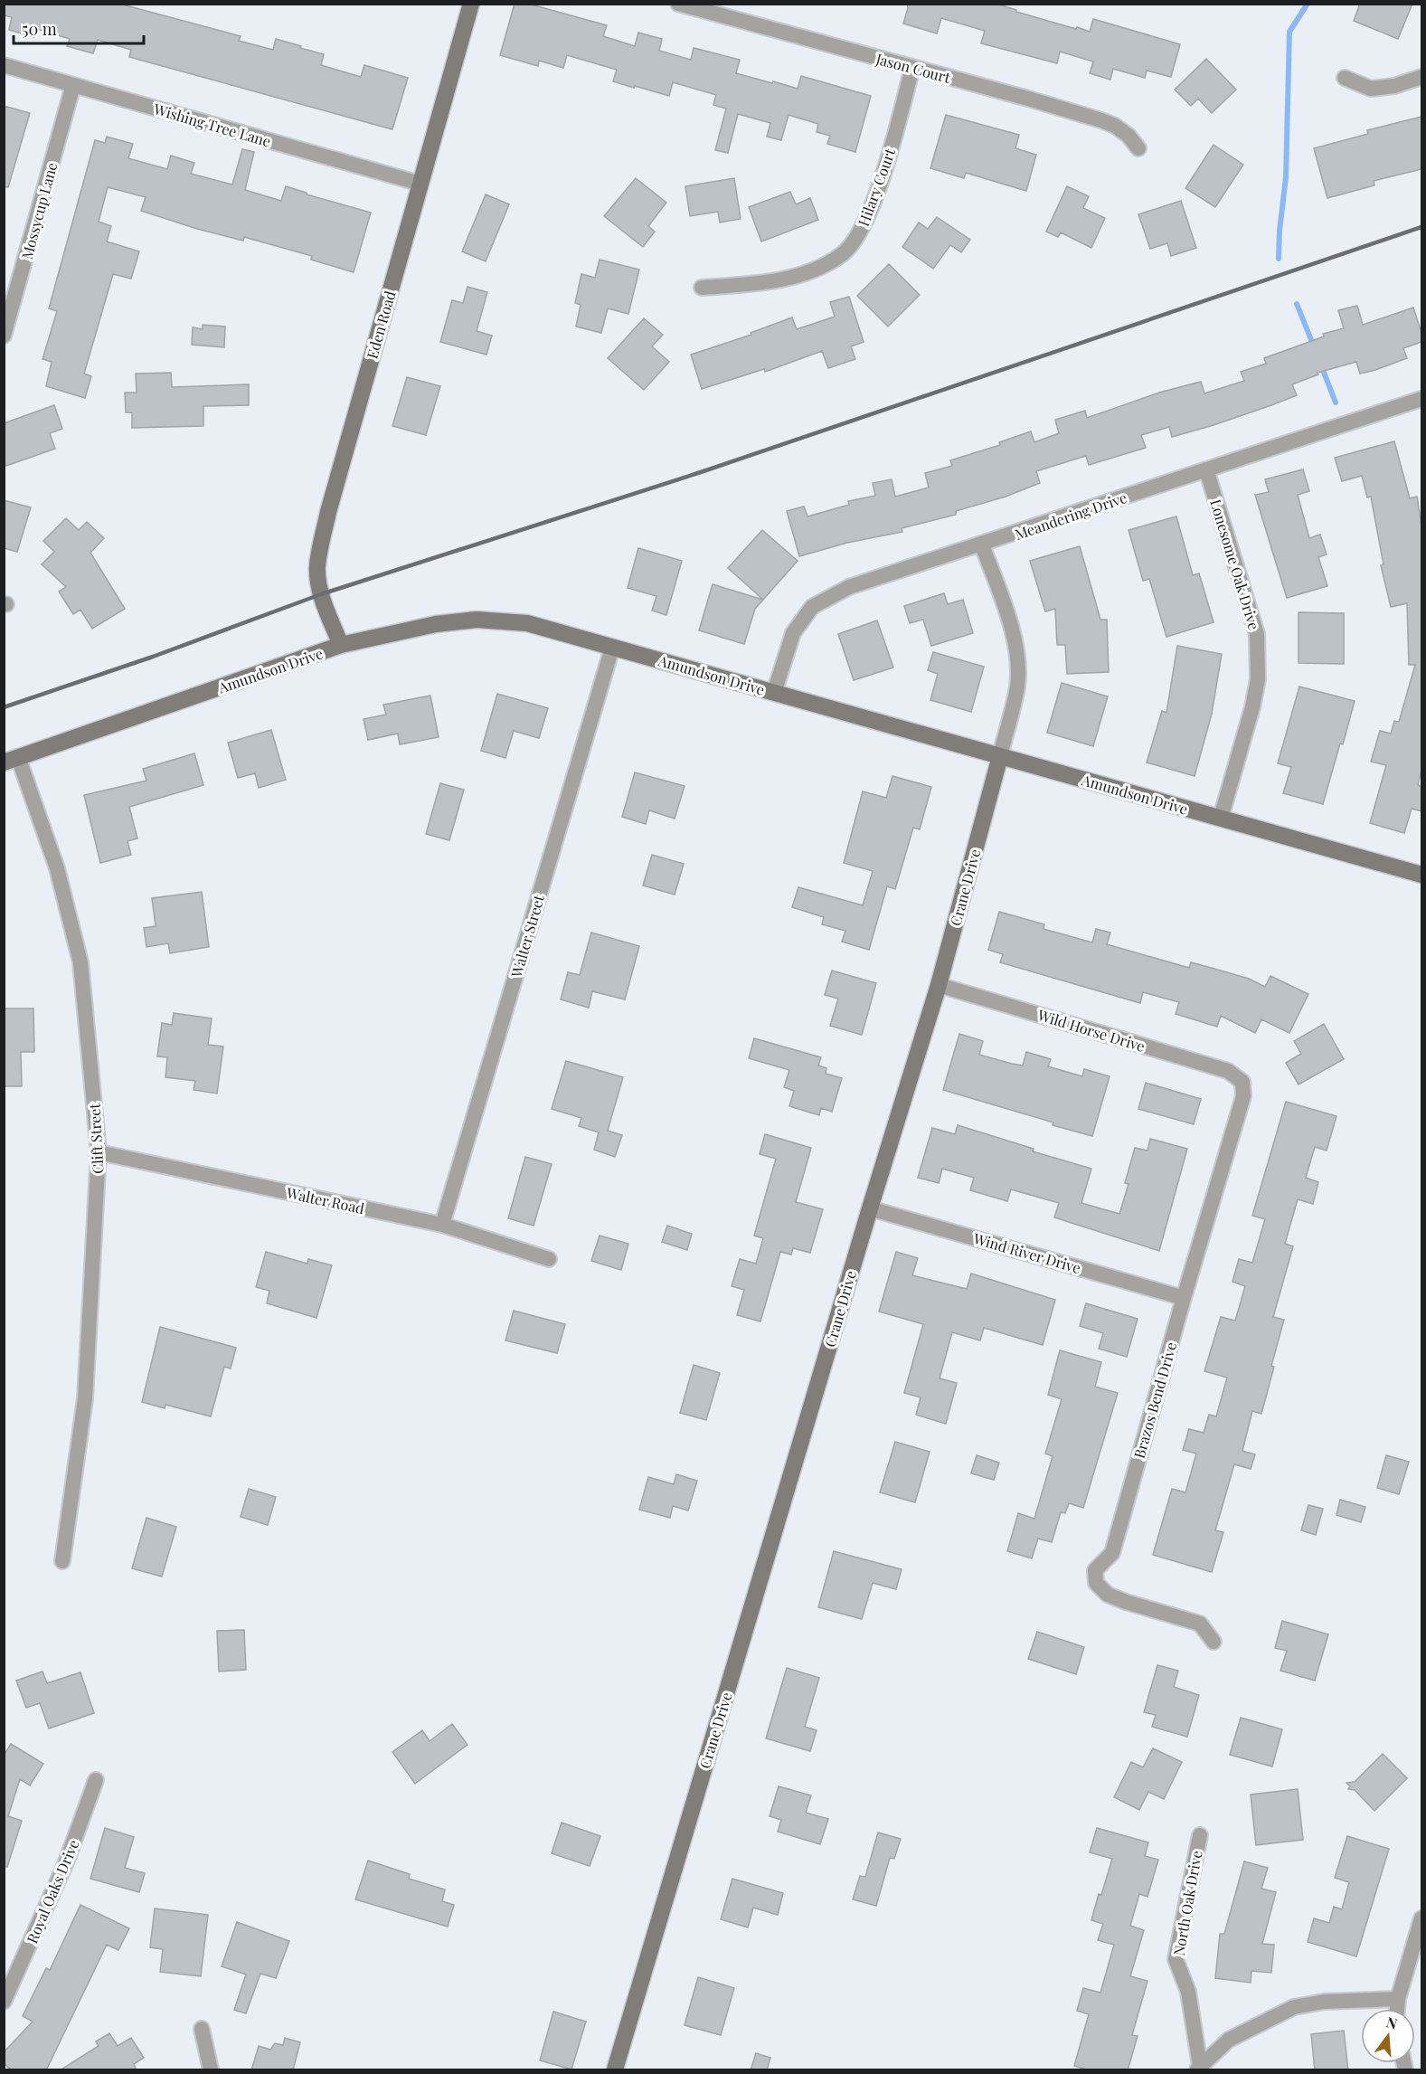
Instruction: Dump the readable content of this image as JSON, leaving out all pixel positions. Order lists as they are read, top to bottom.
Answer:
{
  "streets": {
    "street": [
      "Jason Court",
      "Wishing Tree Lane",
      "Hilary Court",
      "Mossycup Lane",
      "Eden Road",
      "Meandering Drive",
      "Lonesome Oak Drive",
      "Amundson Drive",
      "Crane Drive",
      "Walter Street",
      "Wild Horse Drive",
      "Clift Street",
      "Walter Road",
      "Wind River Drive",
      "Brazos Bend Drive",
      "Royal Oaks Drive",
      "North Oak Drive"
    ]
  },
  "crossings": [
    ["Jason Court", "Hilary Court"],
    ["Wishing Tree Lane", "Mossycup Lane"],
    ["Wishing Tree Lane", "Eden Road"],
    ["Eden Road", "Amundson Drive"],
    ["Meandering Drive", "Lonesome Oak Drive"],
    ["Meandering Drive", "Amundson Drive"],
    ["Meandering Drive", "Crane Drive"],
    ["Lonesome Oak Drive", "Amundson Drive"],
    ["Amundson Drive", "Crane Drive"],
    ["Amundson Drive", "Walter Street"],
    ["Amundson Drive", "Clift Street"],
    ["Crane Drive", "Wild Horse Drive"],
    ["Crane Drive", "Wind River Drive"],
    ["Walter Street", "Walter Road"],
    ["Wild Horse Drive", "Brazos Bend Drive"],
    ["Clift Street", "Walter Road"],
    ["Wind River Drive", "Brazos Bend Drive"]
  ],
  "scale_bar": "50 m",
  "north": "top"
}
